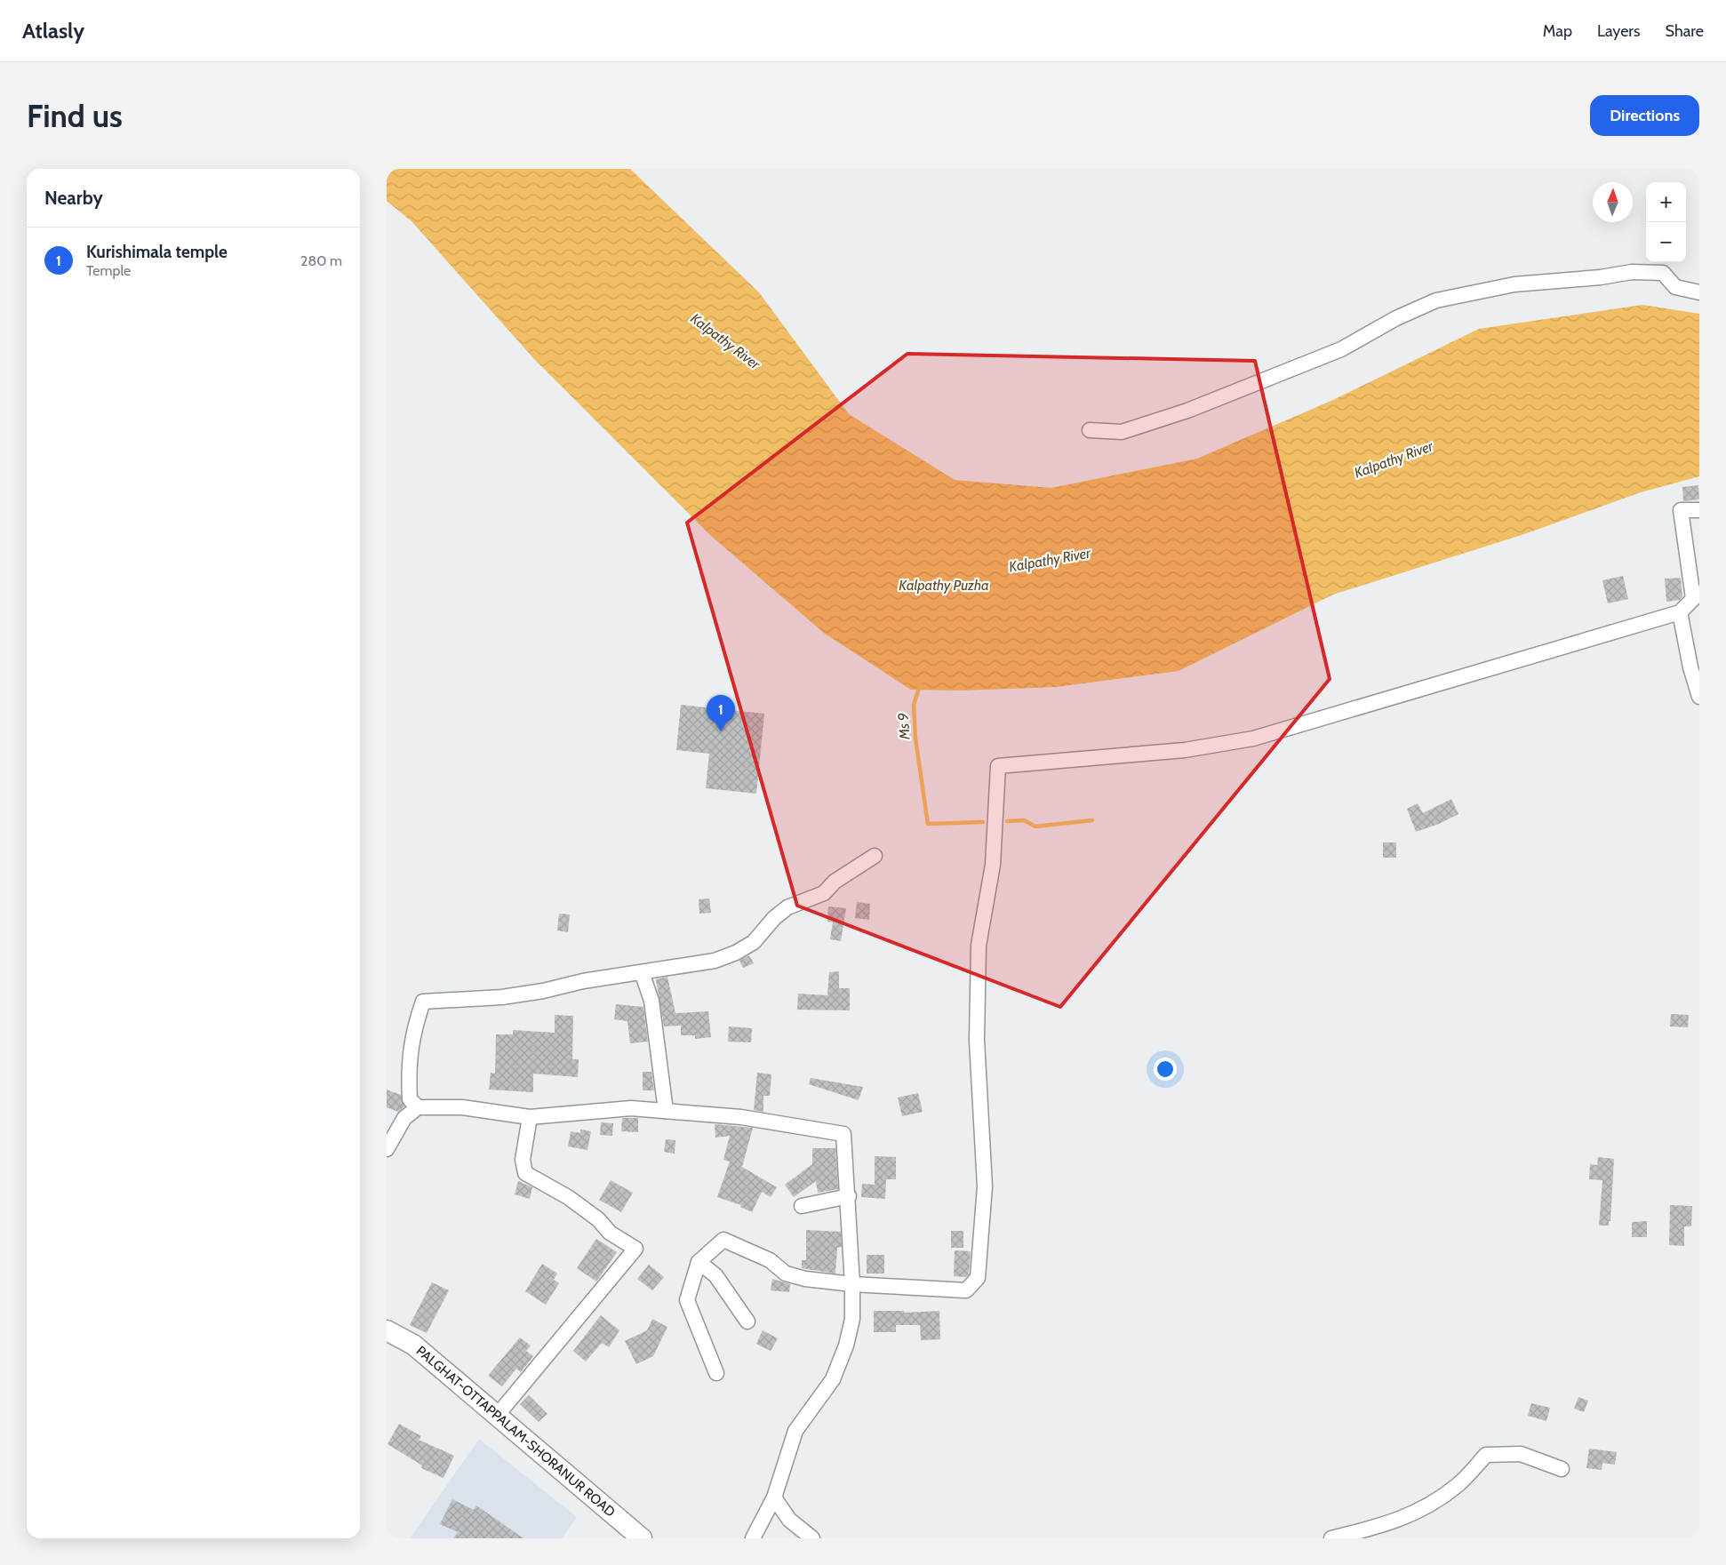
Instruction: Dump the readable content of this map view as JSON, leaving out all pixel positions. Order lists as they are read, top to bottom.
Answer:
{
  "streets": {
    "main road": ["PALGHAT-OTTAPPALAM-SHORANUR ROAD"]
  },
  "water": ["Kalpathy River", "Kalpathy Puzha", "Ms 9"],
  "north": "top",
  "page": {
    "header": "Atlasly",
    "nav": ["Map", "Layers", "Share"],
    "buttons": "Directions",
    "title": "Find us",
    "heading": "Nearby",
    "map_buttons": ["+", "−"],
    "list": [
      {
        "mark": "1",
        "name": "Kurishimala temple",
        "note": "Temple",
        "value": "280 m"
      }
    ],
    "pins": "1"
  }
}
